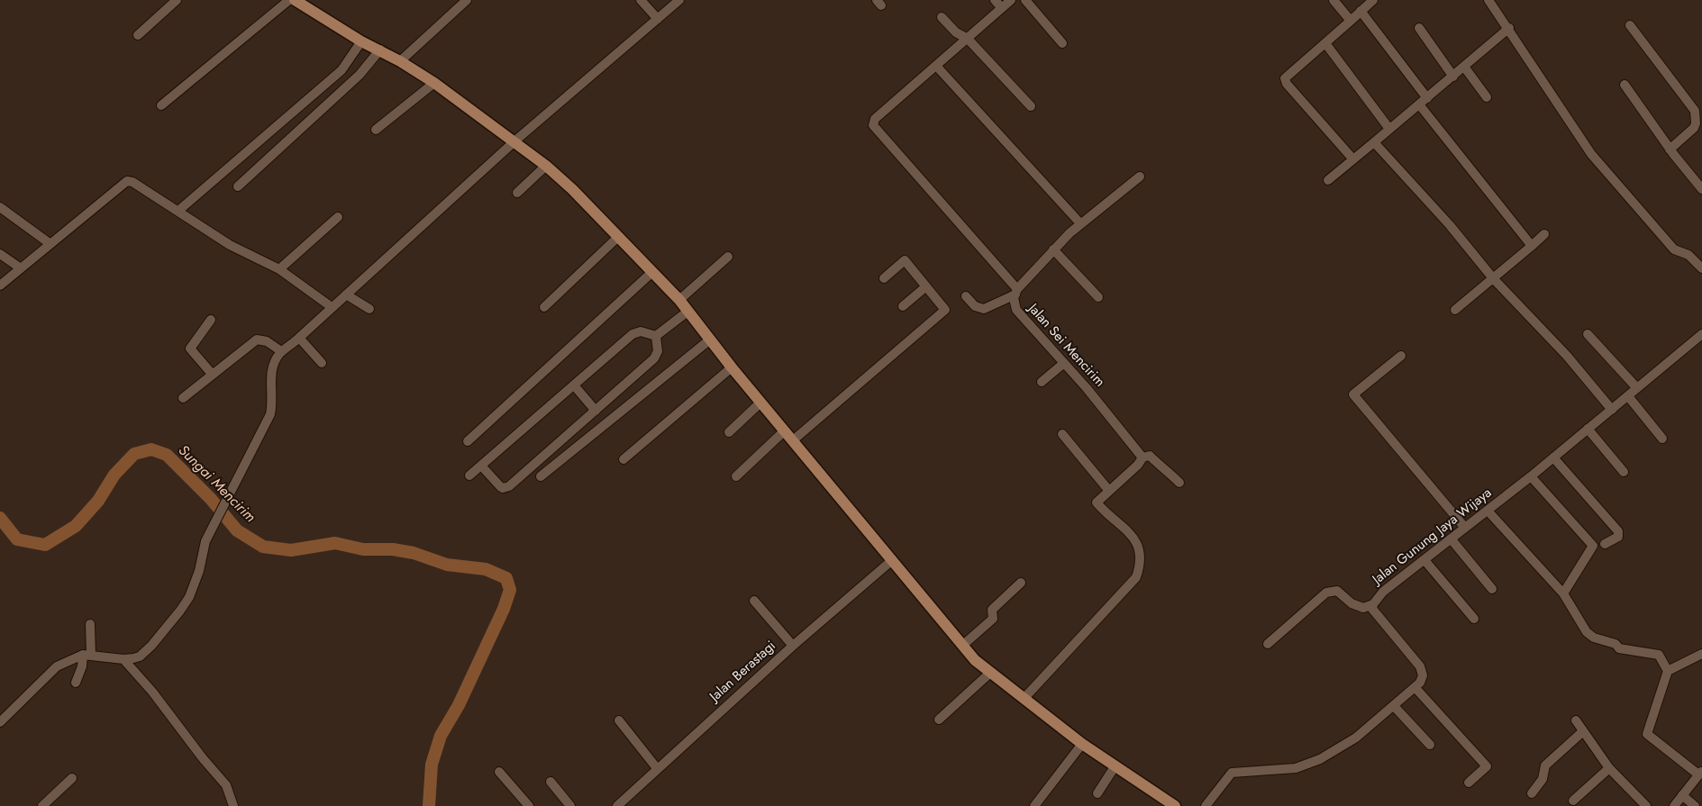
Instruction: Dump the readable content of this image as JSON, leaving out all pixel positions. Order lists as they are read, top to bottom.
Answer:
{
  "streets": {
    "street": ["Jalan Sei Mencirim", "Jalan Gunung Jaya Wijaya", "Jalan Berastagi"]
  },
  "water": ["Sungai Mencirim"]
}
